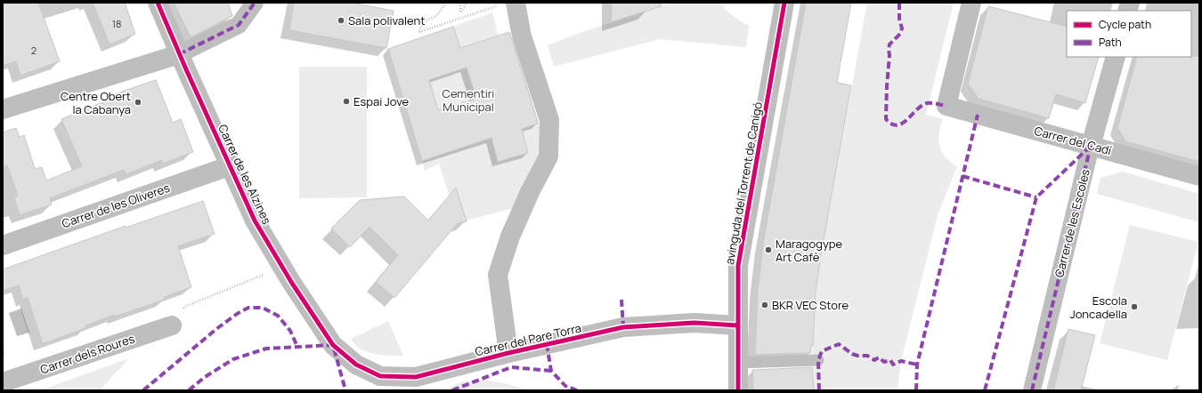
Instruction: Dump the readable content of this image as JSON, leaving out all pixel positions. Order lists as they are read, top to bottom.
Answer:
{
  "streets": {
    "street": [
      "Carrer del Cadí",
      "Carrer de les Alzines",
      "avinguda del Torrent de Canigó",
      "Carrer de les Oliveres",
      "Carrer de les Escoles",
      "Carrer del Pare Torra",
      "Carrer dels Roures"
    ]
  },
  "crossings": [
    ["Carrer del Cadí", "Carrer de les Escoles"],
    ["Carrer de les Alzines", "Carrer de les Oliveres"],
    ["Carrer de les Alzines", "Carrer del Pare Torra"],
    ["avinguda del Torrent de Canigó", "Carrer del Pare Torra"]
  ],
  "parks": ["Cementiri Municipal"],
  "places": [
    "Sala polivalent",
    "Espai Jove",
    "Centre Obert la Cabanya",
    "Maragogype Art Cafè",
    "BKR VEC Store",
    "Escola Joncadella"
  ],
  "house_numbers": ["18", "2"],
  "legend": ["Cycle path", "Path"]
}
